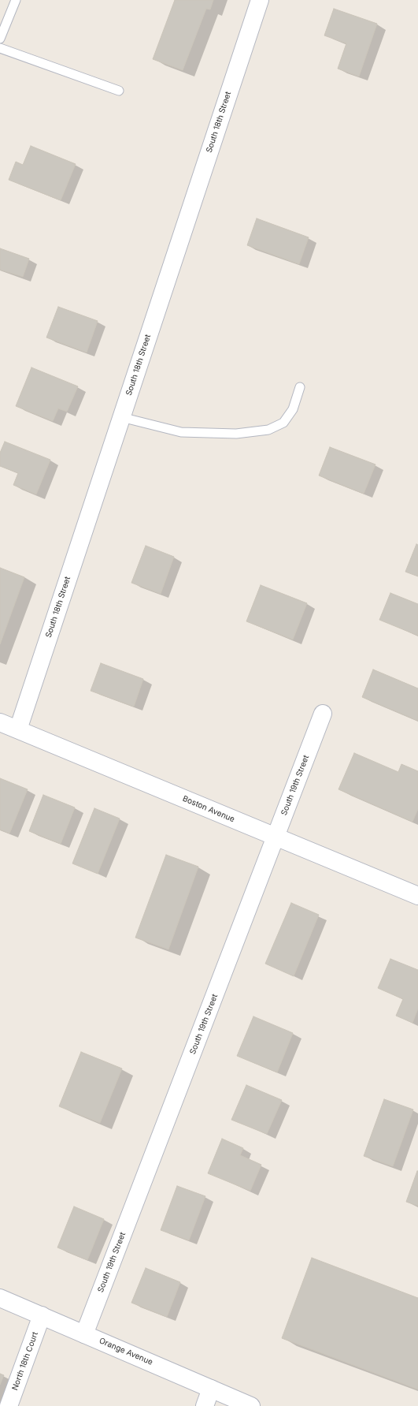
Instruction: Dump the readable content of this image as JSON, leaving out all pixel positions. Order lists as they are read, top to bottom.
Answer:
{
  "streets": {
    "street": [
      "South 18th Street",
      "South 19th Street",
      "Boston Avenue",
      "Orange Avenue",
      "North 18th Court"
    ]
  },
  "crossings": [
    ["South 18th Street", "Boston Avenue"],
    ["South 19th Street", "Boston Avenue"],
    ["South 19th Street", "Orange Avenue"],
    ["Orange Avenue", "North 18th Court"]
  ]
}
